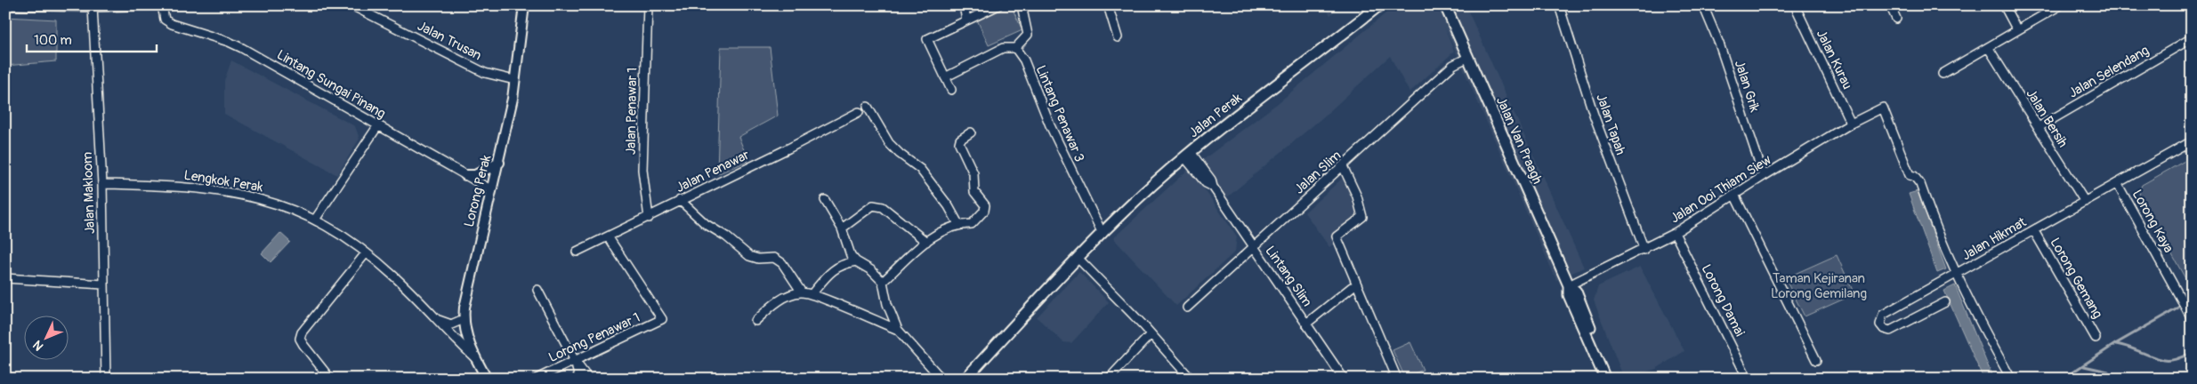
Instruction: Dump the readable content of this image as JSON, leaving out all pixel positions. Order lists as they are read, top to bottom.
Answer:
{
  "streets": {
    "main road": ["Jalan Perak", "Jalan Van Praagh"],
    "street": [
      "Jalan Trusan",
      "Jalan Kurau",
      "Jalan Selendang",
      "Lintang Sungai Pinang",
      "Jalan Grik",
      "Jalan Penawar 1",
      "Lintang Penawar 3",
      "Jalan Bersih",
      "Jalan Tapah",
      "Jalan Penawar",
      "Jalan Slim",
      "Lengkok Perak",
      "Jalan Ooi Thiam Siew",
      "Lorong Perak",
      "Jalan Makloom",
      "Lorong Kaya",
      "Jalan Hikmat",
      "Lintang Slim",
      "Lorong Gemang",
      "Lorong Damai",
      "Lorong Penawar 1"
    ]
  },
  "crossings": [
    ["Jalan Trusan", "Lorong Perak"],
    ["Jalan Kurau", "Jalan Ooi Thiam Siew"],
    ["Jalan Selendang", "Jalan Bersih"],
    ["Lintang Sungai Pinang", "Lorong Perak"],
    ["Lintang Sungai Pinang", "Jalan Makloom"],
    ["Jalan Grik", "Jalan Ooi Thiam Siew"],
    ["Jalan Penawar 1", "Jalan Penawar"],
    ["Lintang Penawar 3", "Jalan Perak"],
    ["Jalan Perak", "Lintang Slim"],
    ["Jalan Bersih", "Jalan Hikmat"],
    ["Jalan Tapah", "Jalan Ooi Thiam Siew"],
    ["Jalan Van Praagh", "Jalan Slim"],
    ["Jalan Van Praagh", "Jalan Ooi Thiam Siew"],
    ["Jalan Penawar", "Lorong Penawar 1"],
    ["Jalan Slim", "Lintang Slim"],
    ["Lengkok Perak", "Lorong Perak"],
    ["Lengkok Perak", "Jalan Makloom"],
    ["Jalan Ooi Thiam Siew", "Jalan Hikmat"],
    ["Jalan Ooi Thiam Siew", "Lorong Damai"],
    ["Lorong Kaya", "Jalan Hikmat"],
    ["Jalan Hikmat", "Lorong Gemang"]
  ],
  "parks": ["Taman Kejiranan Lorong Gemilang"],
  "scale_bar": "100 m",
  "north": "bottom left"
}
